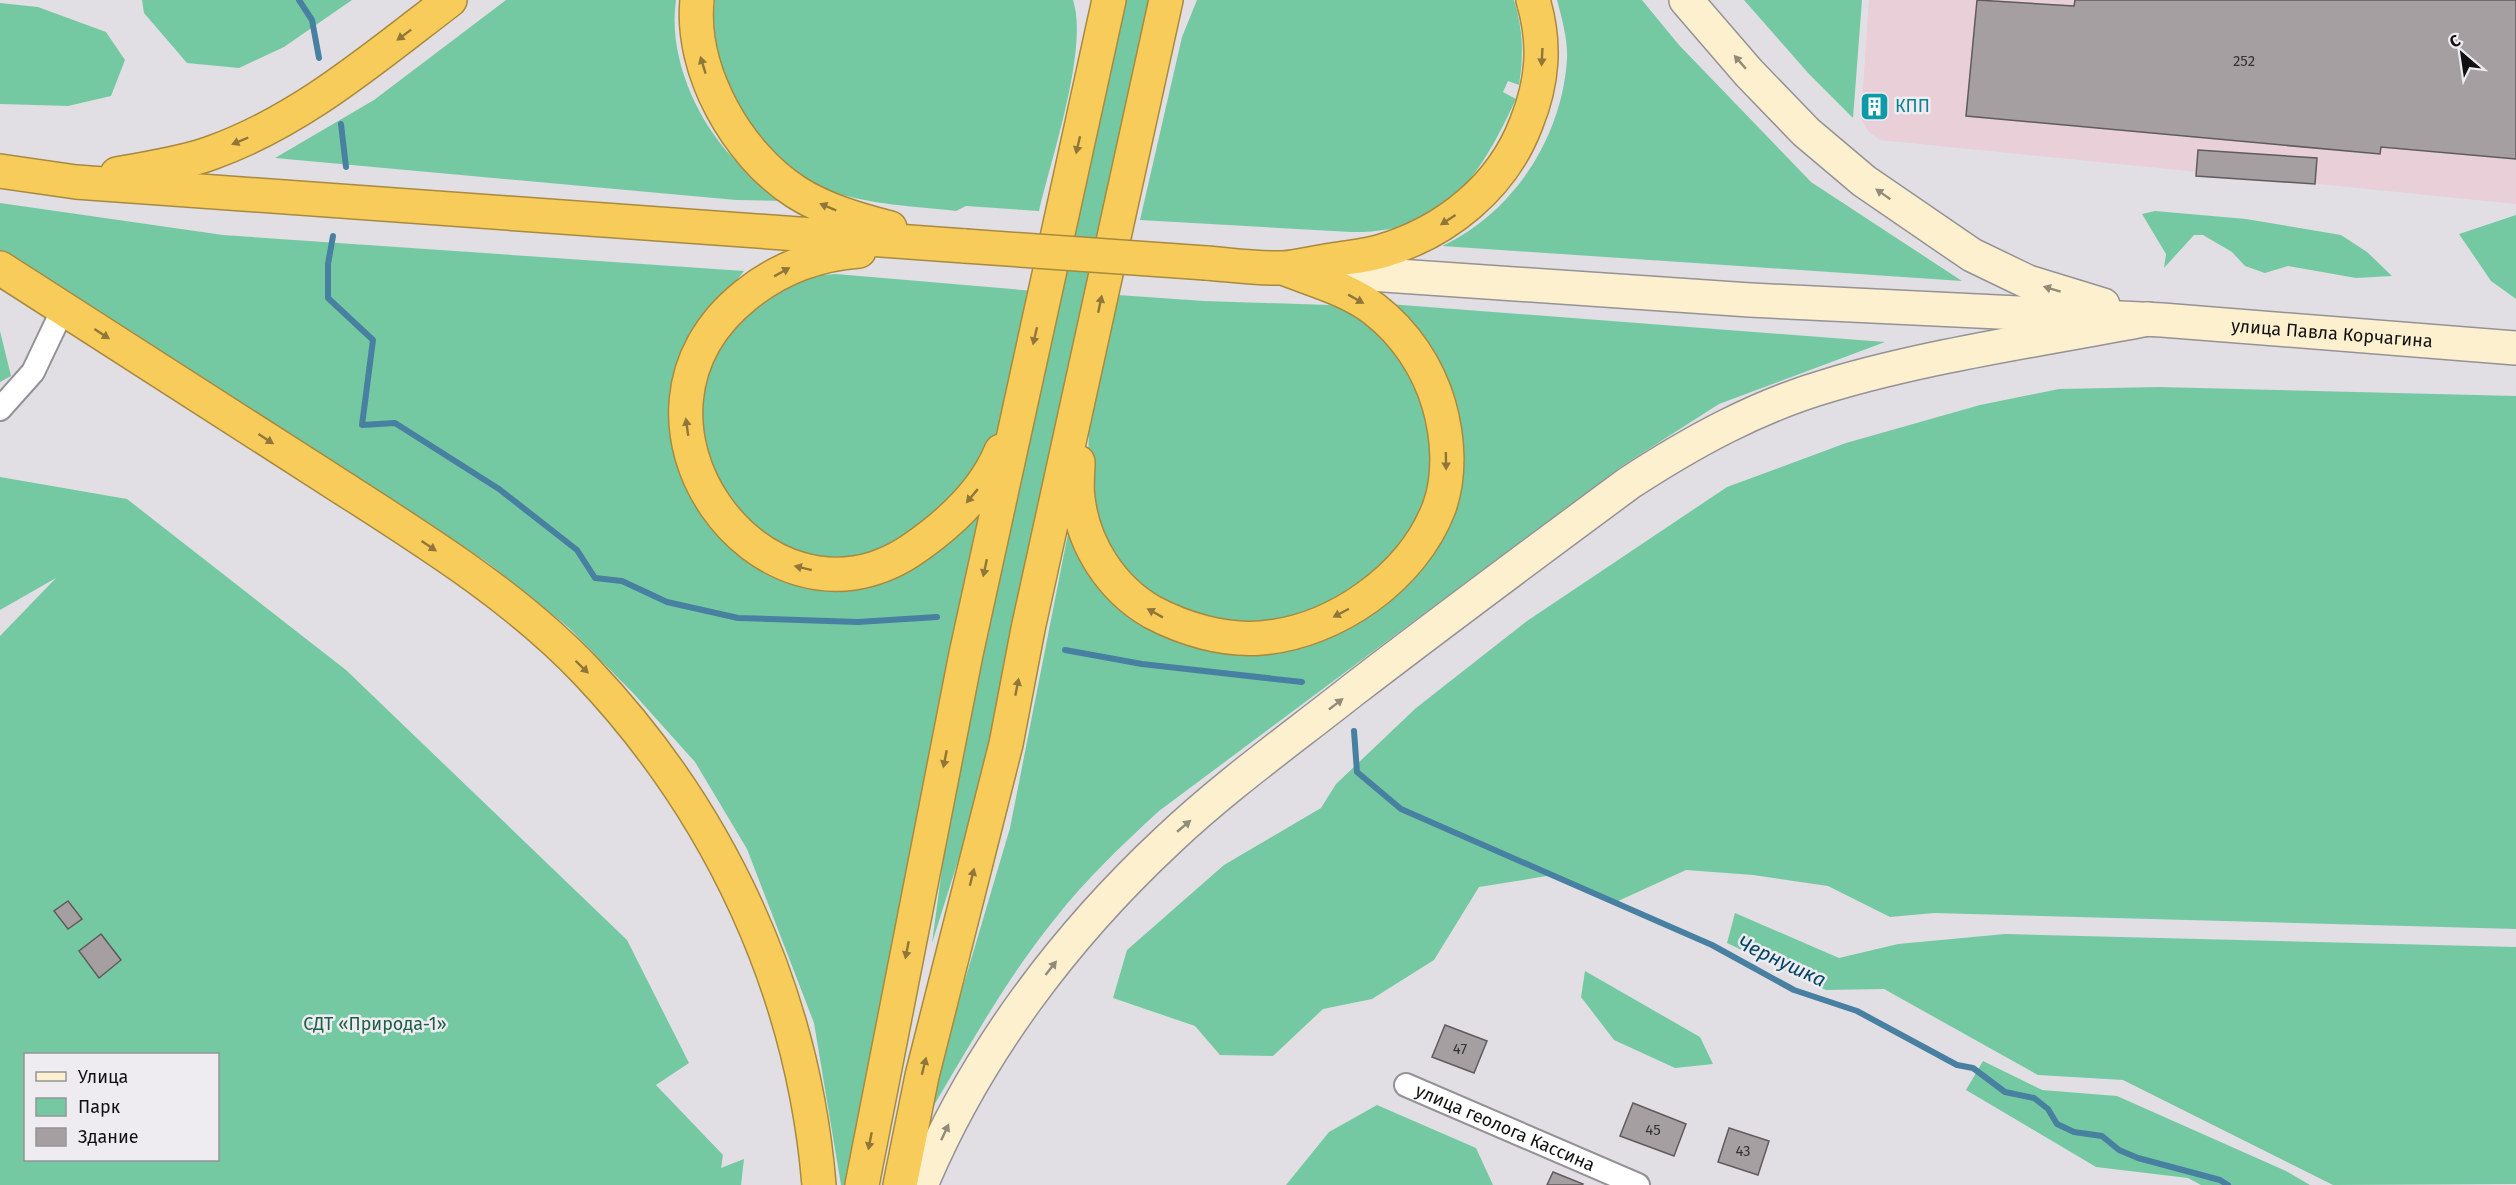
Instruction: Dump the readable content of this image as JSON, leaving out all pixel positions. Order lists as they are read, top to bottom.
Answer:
{
  "streets": {
    "main road": ["улица Павла Корчагина"],
    "street": ["улица геолога Кассина"]
  },
  "water": ["Чернушка"],
  "parks": ["СДТ «Природа-1»"],
  "places": {
    "building": ["КПП"]
  },
  "house_numbers": [
    "252",
    "47",
    "45",
    "43"
  ],
  "legend": ["Улица", "Парк", "Здание"],
  "north": "top left"
}
